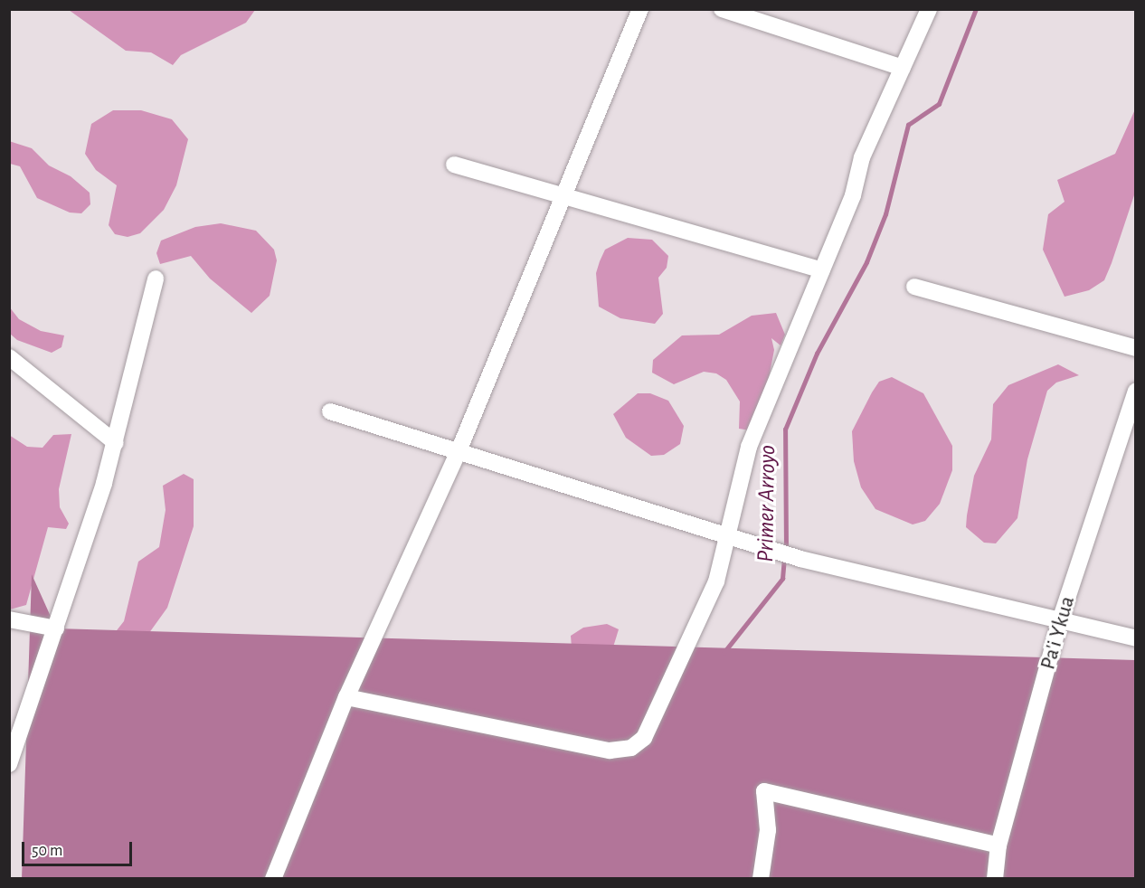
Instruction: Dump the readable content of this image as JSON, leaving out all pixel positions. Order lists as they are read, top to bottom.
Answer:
{
  "streets": {
    "street": ["Pa'i Ykua"]
  },
  "water": ["Primer Arroyo"],
  "scale_bar": "50 m"
}
